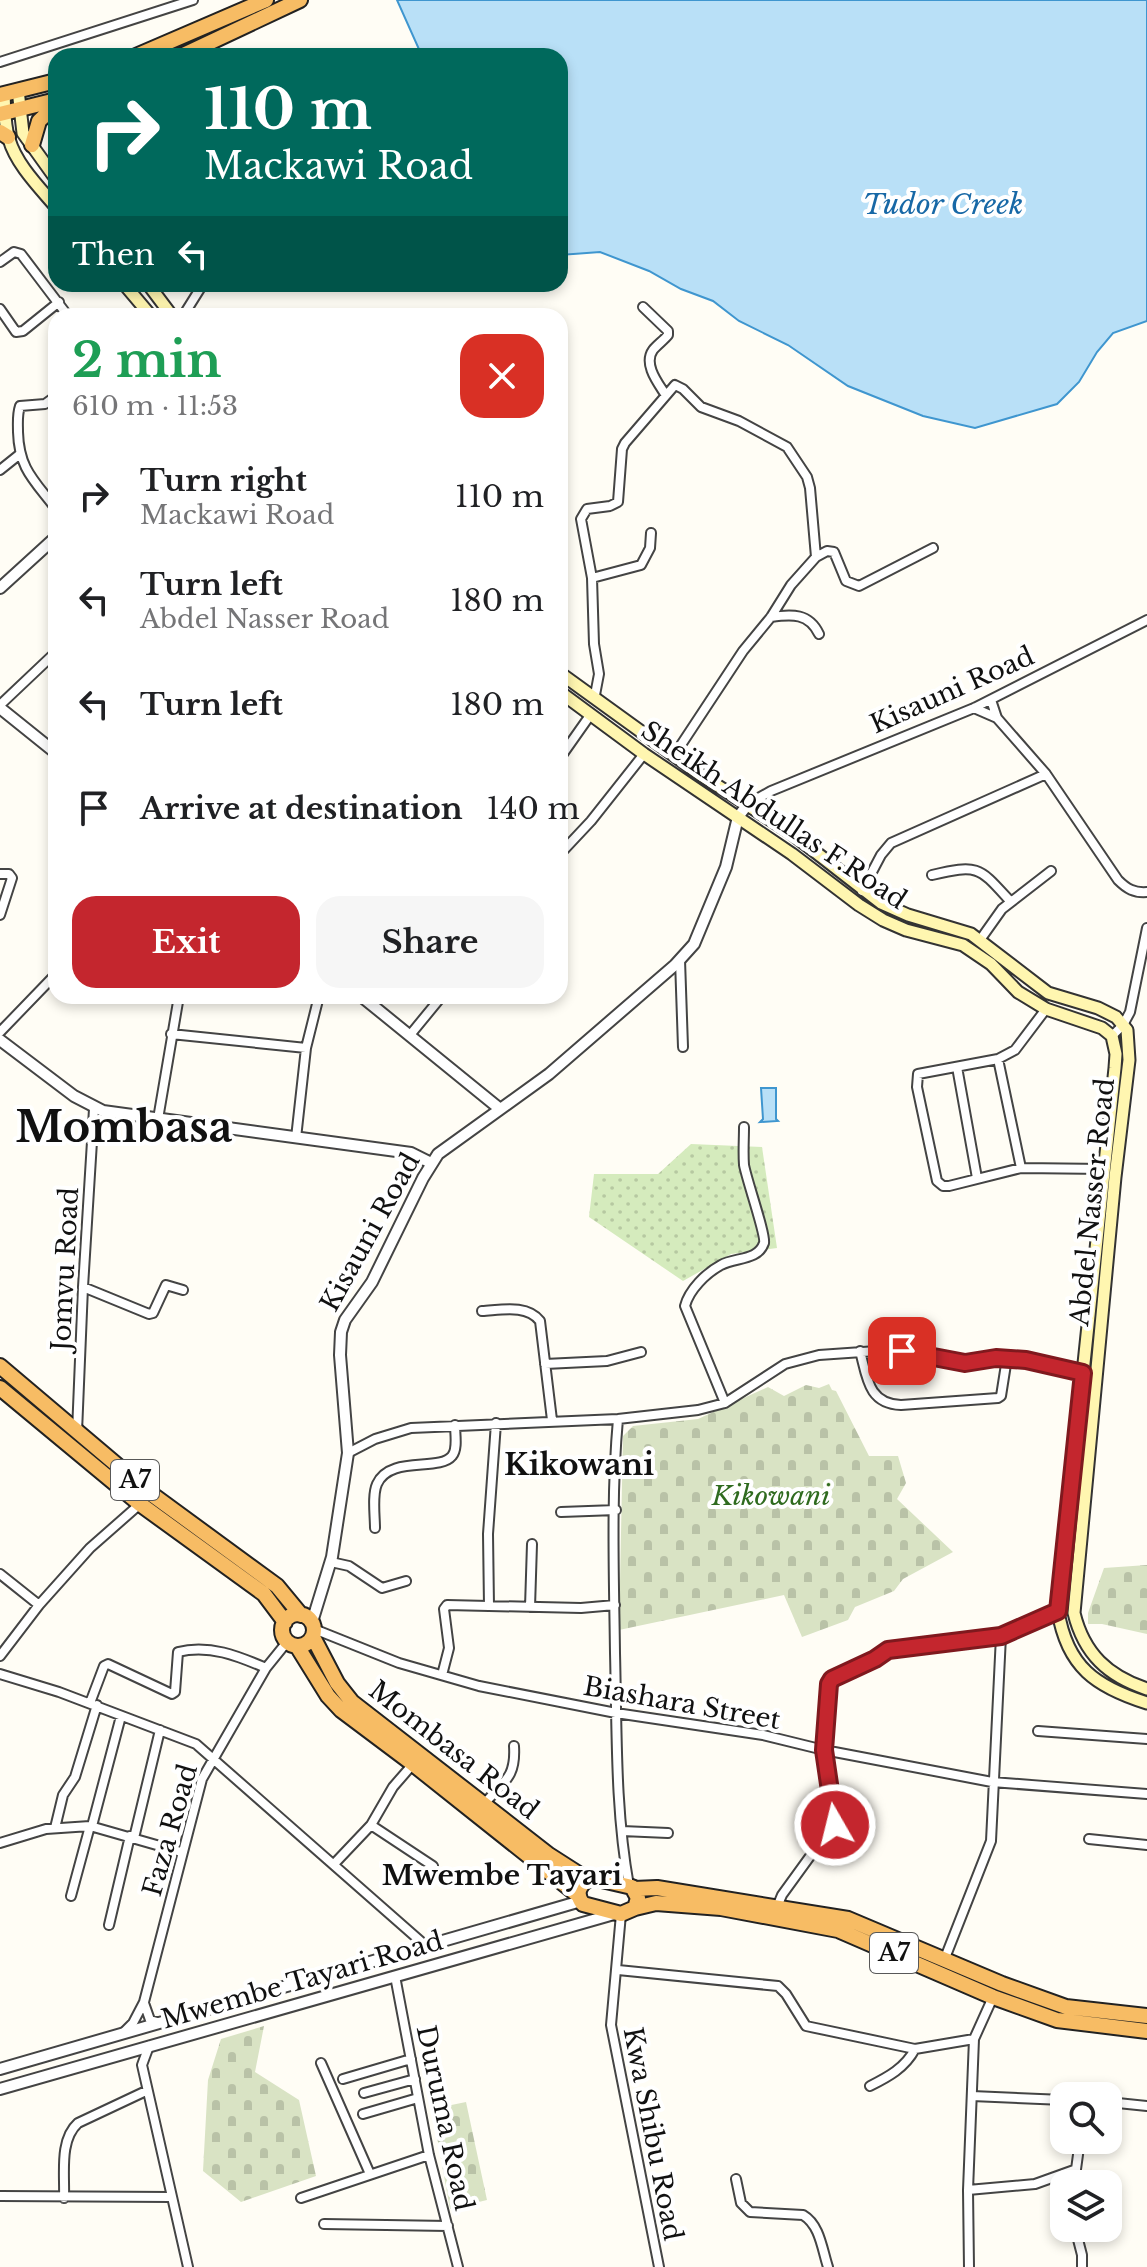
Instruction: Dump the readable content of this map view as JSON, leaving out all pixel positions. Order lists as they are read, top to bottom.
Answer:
{
  "streets": {
    "highway": ["A7", "Mombasa Road"],
    "main road": ["Sheikh Abdullas F.Road", "Abdel Nasser Road"],
    "street": [
      "Kisauni Road",
      "Jomvu Road",
      "Biashara Street",
      "Faza Road",
      "Mwembe Tayari Road",
      "Duruma Road",
      "Kwa Shibu Road"
    ]
  },
  "crossings": [
    ["Kisauni Road", "Sheikh Abdullas F.Road"],
    ["Kisauni Road", "A7"],
    ["Kisauni Road", "Biashara Street"],
    ["Kisauni Road", "Mombasa Road"],
    ["Kisauni Road", "Faza Road"],
    ["Sheikh Abdullas F.Road", "Abdel Nasser Road"],
    ["Jomvu Road", "Mombasa Road"],
    ["A7", "Biashara Street"],
    ["A7", "Mombasa Road"],
    ["A7", "Faza Road"],
    ["A7", "Mwembe Tayari Road"],
    ["A7", "Kwa Shibu Road"],
    ["Biashara Street", "Mombasa Road"],
    ["Biashara Street", "Faza Road"],
    ["Mombasa Road", "Faza Road"],
    ["Mwembe Tayari Road", "Duruma Road"],
    ["Mwembe Tayari Road", "Kwa Shibu Road"]
  ],
  "districts": ["Mombasa", "Kikowani", "Mwembe Tayari"],
  "water": ["Tudor Creek"],
  "parks": ["Kikowani"],
  "page": {
    "turn": ["110 m", "Mackawi Road"],
    "then": "Then",
    "heading": ["2 min", "610 m · 11:53"],
    "list": [
      {
        "name": "Turn right",
        "note": "Mackawi Road",
        "value": "110 m"
      },
      {
        "name": "Turn left",
        "note": "Abdel Nasser Road",
        "value": "180 m"
      },
      {
        "name": "Turn left",
        "value": "180 m"
      },
      {
        "name": "Arrive at destination",
        "value": "140 m"
      }
    ],
    "buttons": ["Exit", "Share"]
  }
}
